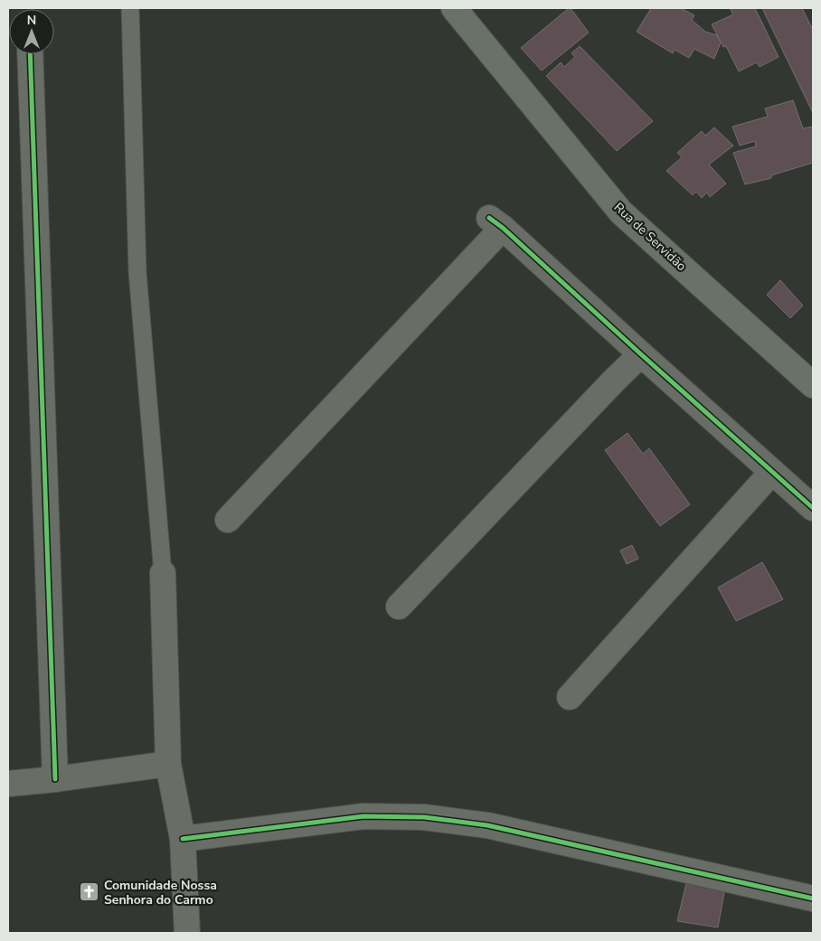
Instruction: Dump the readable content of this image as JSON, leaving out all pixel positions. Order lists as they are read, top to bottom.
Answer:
{
  "streets": {
    "main road": ["Rua de Servidão"]
  },
  "places": {
    "church": ["Comunidade Nossa Senhora do Carmo"]
  },
  "north": "top"
}
